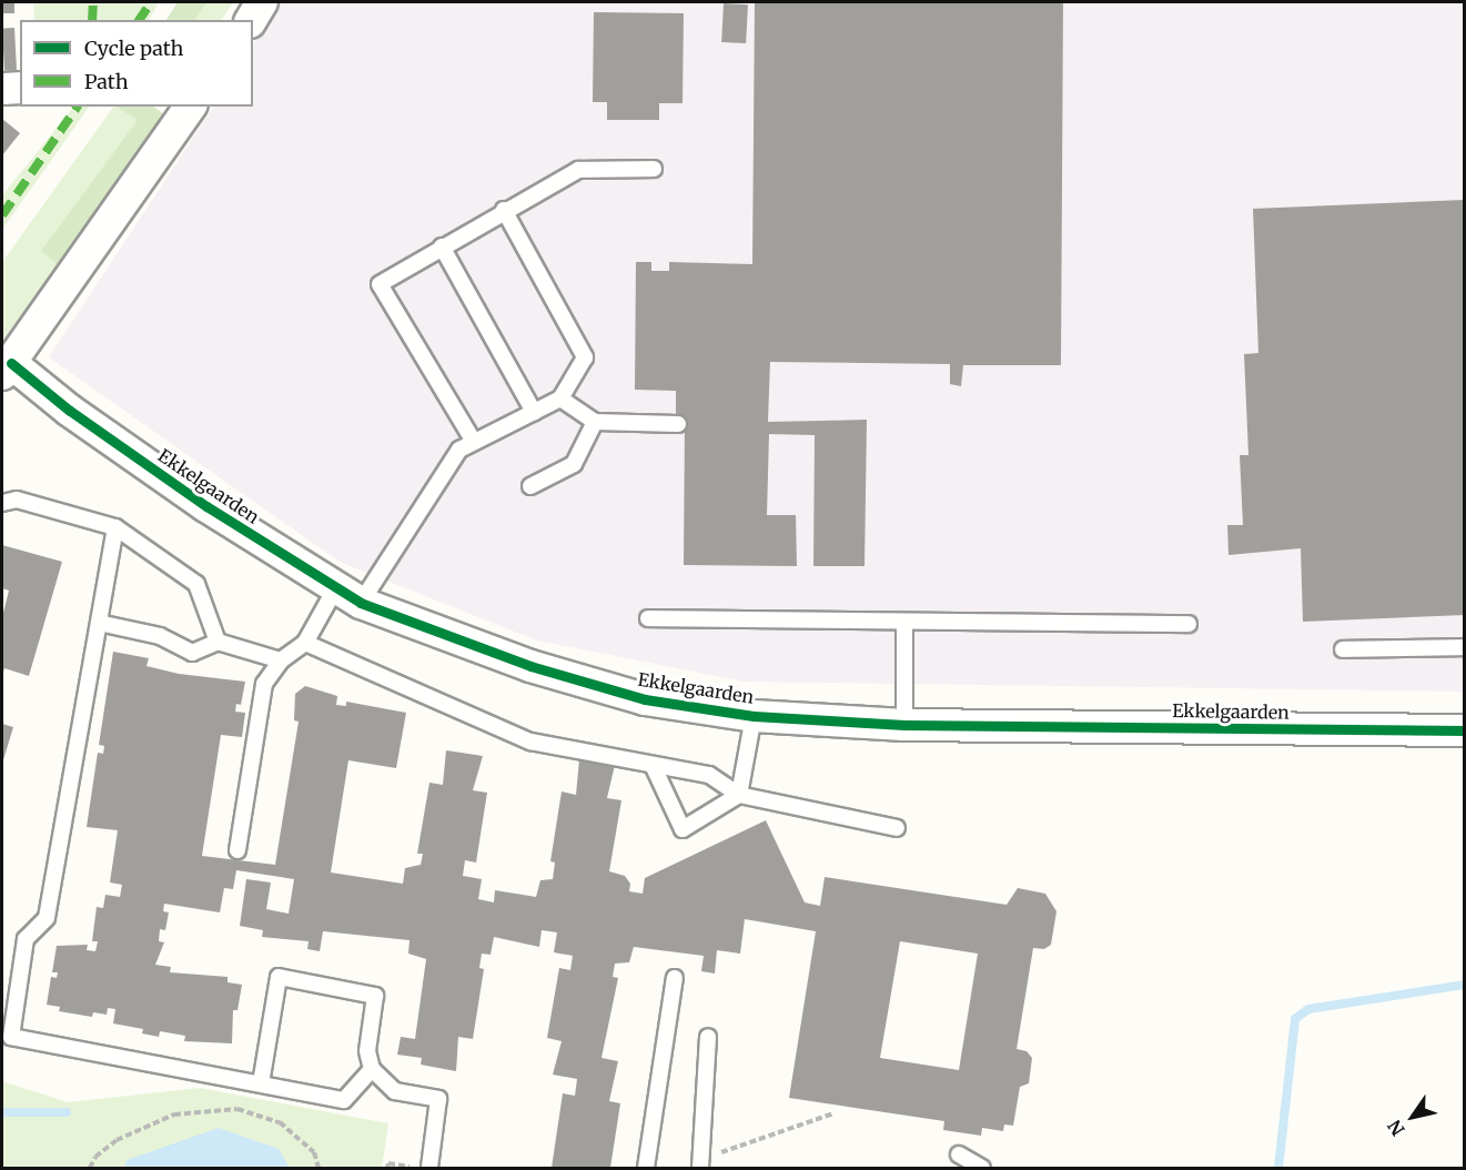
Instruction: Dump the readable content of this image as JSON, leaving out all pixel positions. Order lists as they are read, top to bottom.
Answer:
{
  "streets": {
    "street": ["Ekkelgaarden"]
  },
  "legend": ["Cycle path", "Path"],
  "north": "bottom left"
}
